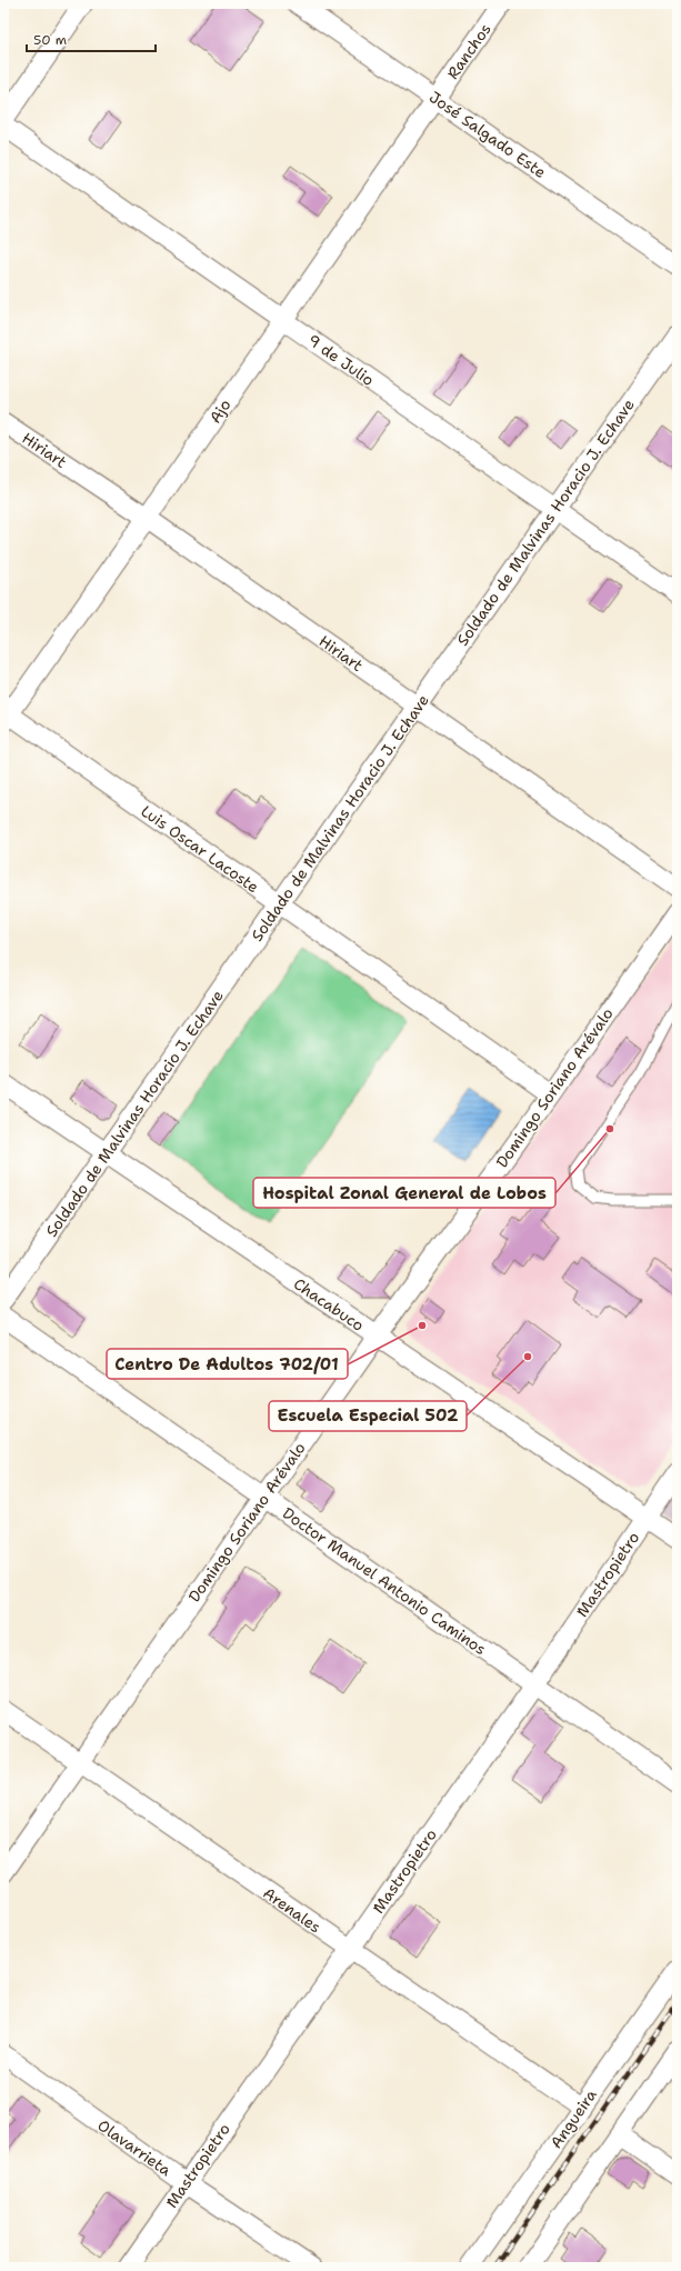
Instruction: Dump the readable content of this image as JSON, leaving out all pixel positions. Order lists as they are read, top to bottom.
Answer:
{
  "streets": {
    "street": [
      "Ranchos",
      "José Salgado Este",
      "9 de Julio",
      "Ajo",
      "Hiriart",
      "Soldado de Malvinas Horacio J. Echave",
      "Luis Oscar Lacoste",
      "Domingo Soriano Arévalo",
      "Chacabuco",
      "Mastropietro",
      "Doctor Manuel Antonio Caminos",
      "Arenales",
      "Angueira",
      "Olavarrieta"
    ]
  },
  "crossings": [
    ["Ranchos", "José Salgado Este"],
    ["Ranchos", "Ajo"],
    ["José Salgado Este", "Ajo"],
    ["9 de Julio", "Ajo"],
    ["9 de Julio", "Soldado de Malvinas Horacio J. Echave"],
    ["Ajo", "Hiriart"],
    ["Ajo", "Luis Oscar Lacoste"],
    ["Hiriart", "Soldado de Malvinas Horacio J. Echave"],
    ["Soldado de Malvinas Horacio J. Echave", "Luis Oscar Lacoste"],
    ["Soldado de Malvinas Horacio J. Echave", "Chacabuco"],
    ["Luis Oscar Lacoste", "Domingo Soriano Arévalo"],
    ["Domingo Soriano Arévalo", "Chacabuco"],
    ["Domingo Soriano Arévalo", "Doctor Manuel Antonio Caminos"],
    ["Domingo Soriano Arévalo", "Arenales"],
    ["Chacabuco", "Mastropietro"],
    ["Mastropietro", "Doctor Manuel Antonio Caminos"],
    ["Mastropietro", "Arenales"],
    ["Mastropietro", "Olavarrieta"],
    ["Arenales", "Angueira"]
  ],
  "places": ["Hospital Zonal General de Lobos", "Centro De Adultos 702/01", "Escuela Especial 502"],
  "scale_bar": "50 m"
}
